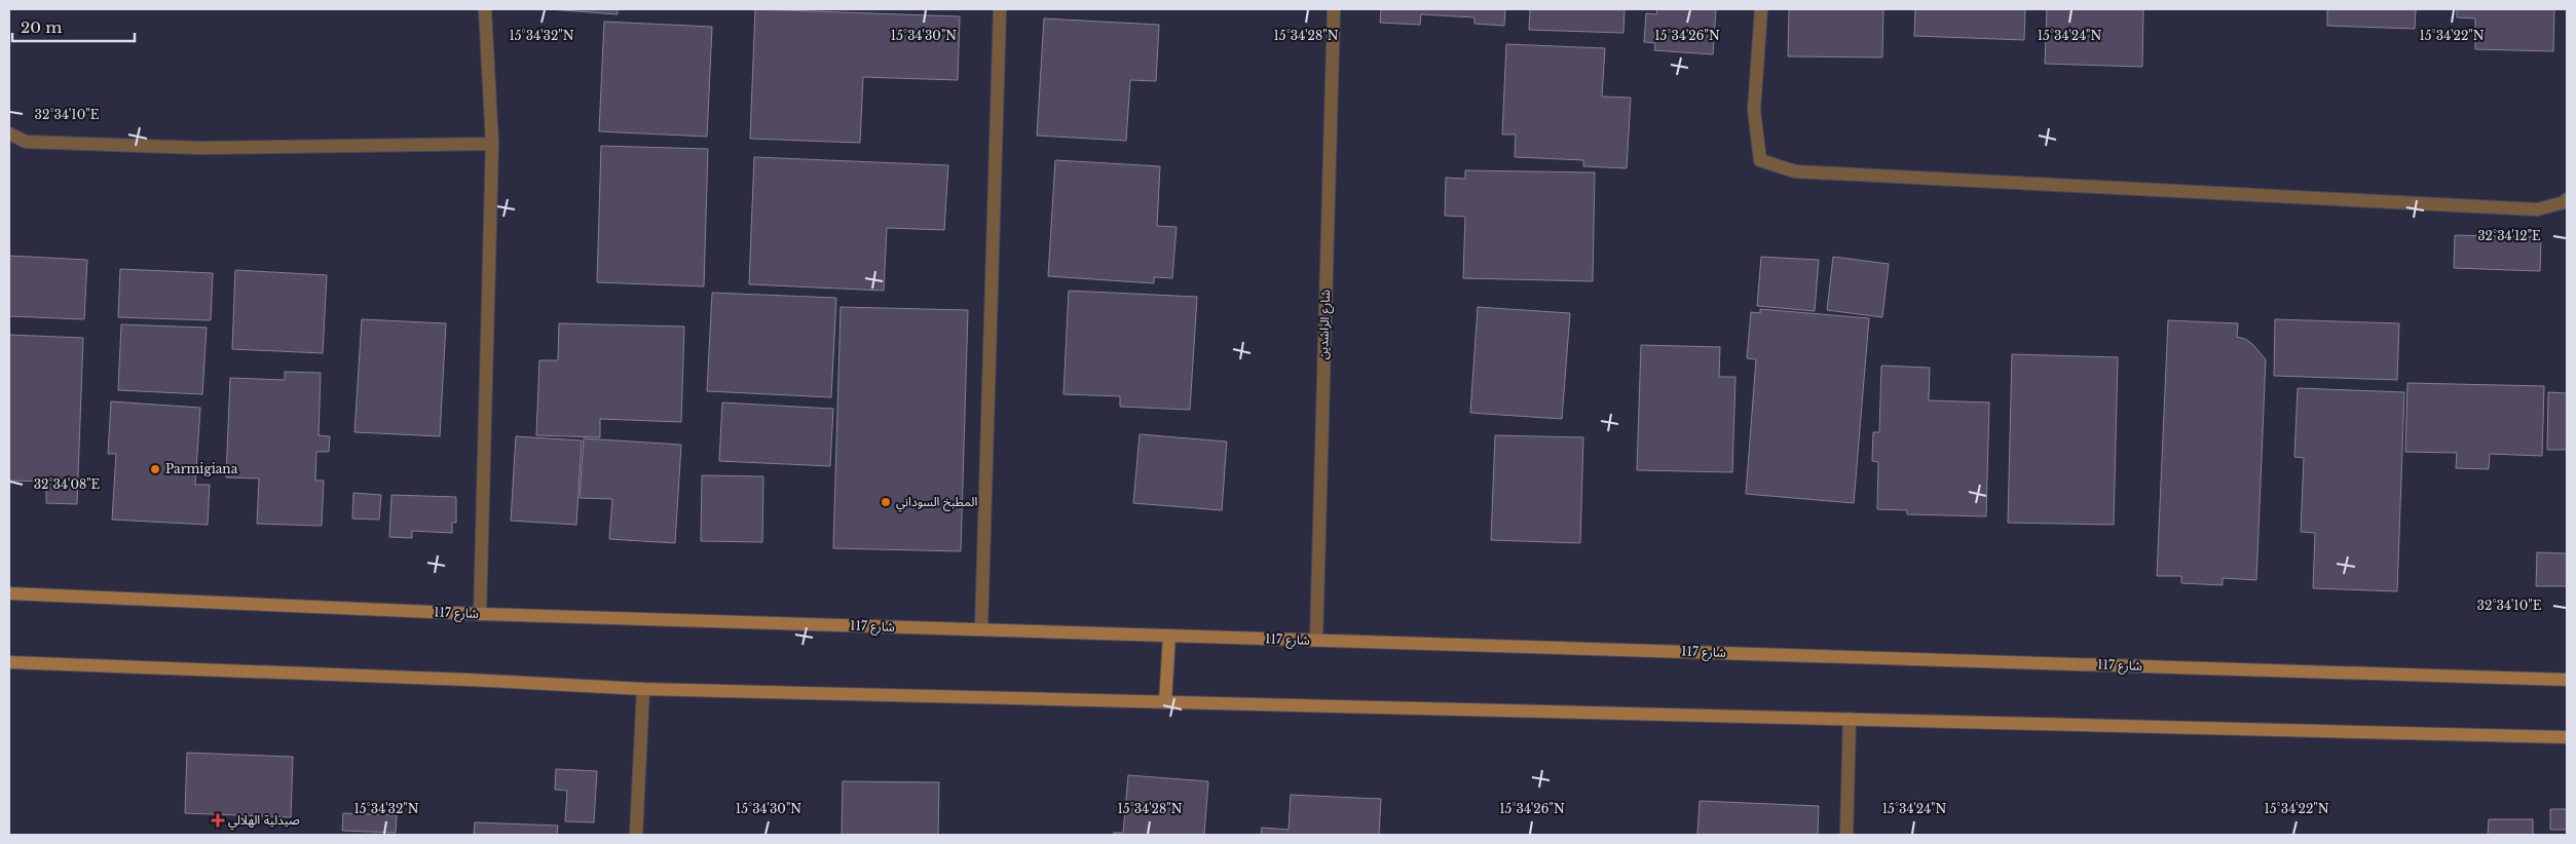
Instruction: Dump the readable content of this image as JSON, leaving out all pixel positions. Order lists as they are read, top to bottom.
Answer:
{
  "streets": {
    "street": ["شارع الراشدين", "شارع 117"]
  },
  "crossings": [
    ["شارع الراشدين", "شارع 117"]
  ],
  "places": {
    "other": ["Parmigiana", "المطبخ السوداني"],
    "health": ["صيدلية الهلالي"]
  },
  "scale_bar": "20 m",
  "coordinates": [
    "15°34'32\"N",
    "15°34'30\"N",
    "15°34'28\"N",
    "15°34'26\"N",
    "15°34'24\"N",
    "15°34'22\"N",
    "32°34'10\"E",
    "32°34'12\"E",
    "32°34'08\"E"
  ]
}
